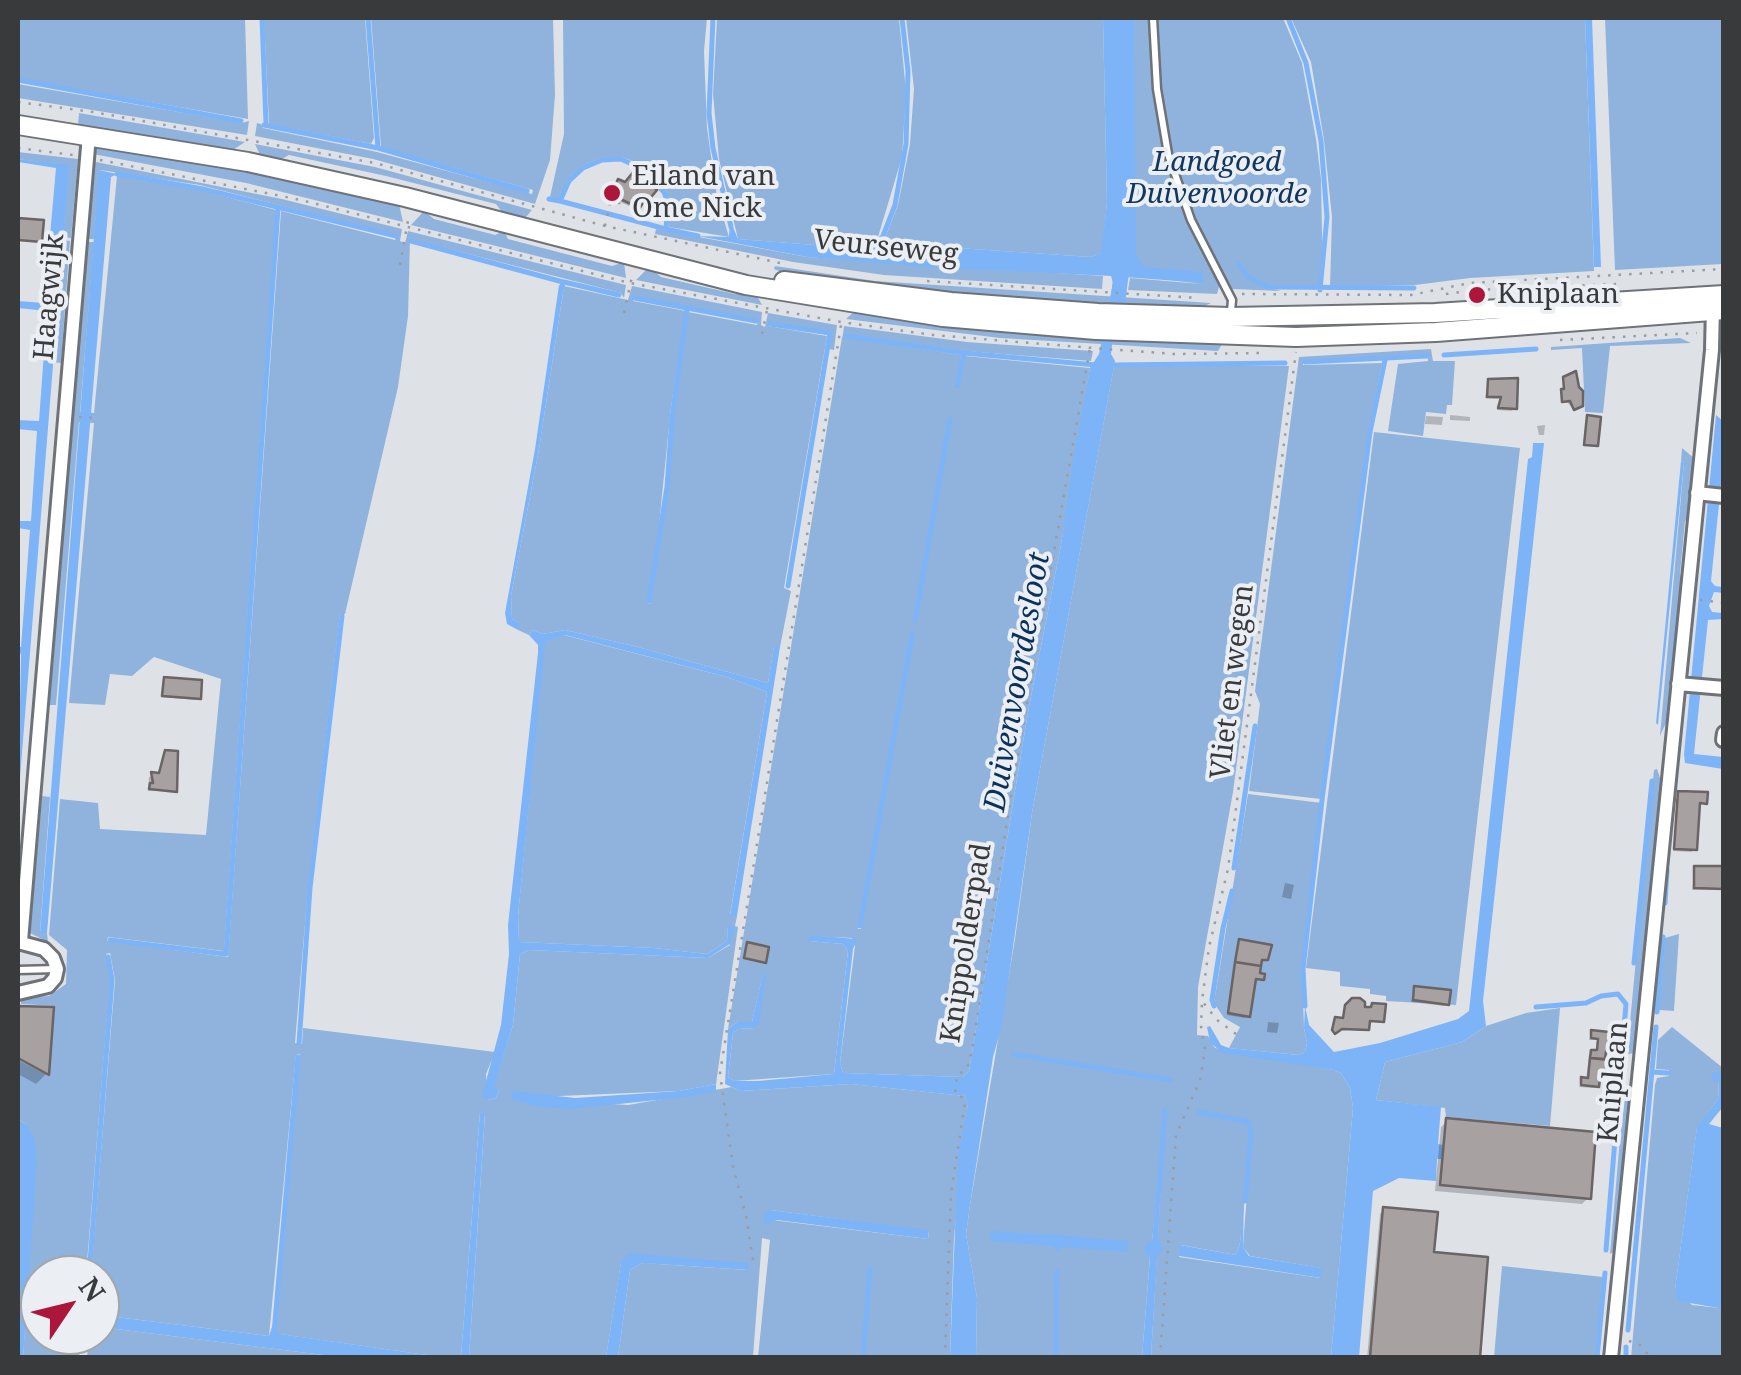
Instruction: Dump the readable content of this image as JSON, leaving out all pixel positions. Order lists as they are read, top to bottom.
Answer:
{
  "streets": {
    "main road": ["Veurseweg"],
    "street": ["Haagwijk", "Kniplaan"],
    "path": ["Vliet en wegen", "Knippolderpad"]
  },
  "crossings": [
    ["Veurseweg", "Haagwijk"],
    ["Veurseweg", "Vliet en wegen"],
    ["Veurseweg", "Knippolderpad"],
    ["Veurseweg", "Kniplaan"]
  ],
  "water": ["Duivenvoordesloot"],
  "parks": ["Landgoed Duivenvoorde"],
  "places": ["Eiland van Ome Nick", "Kniplaan"],
  "north": "top right"
}
